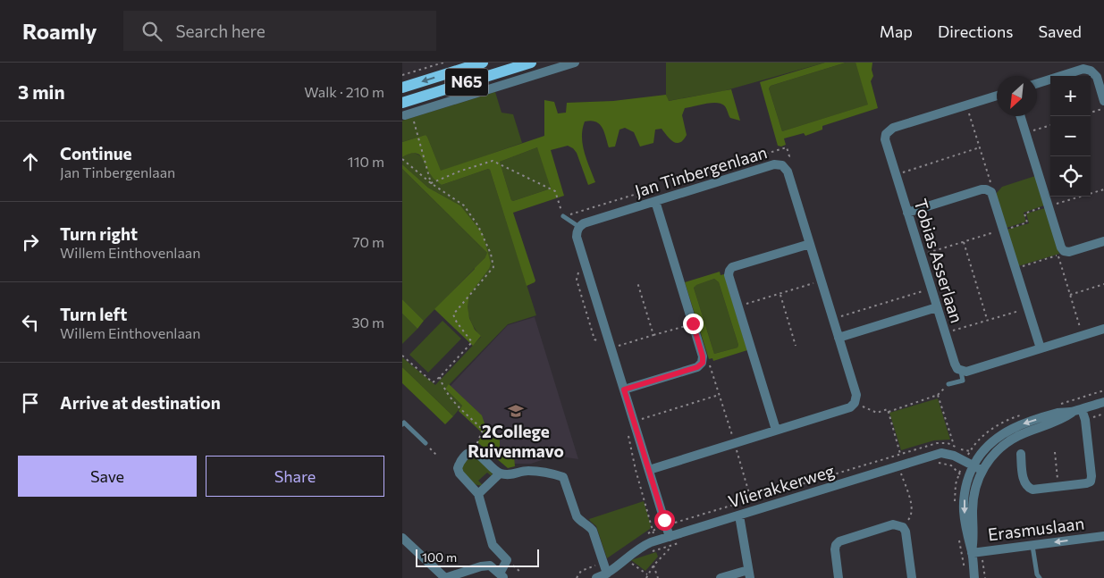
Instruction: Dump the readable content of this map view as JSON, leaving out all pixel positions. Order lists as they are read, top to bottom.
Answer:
{
  "streets": {
    "main road": ["N65"],
    "street": [
      "Jan Tinbergenlaan",
      "Tobias Asserlaan",
      "Vlierakkerweg",
      "Erasmuslaan"
    ]
  },
  "one_way": ["Erasmuslaan"],
  "places": {
    "school or university": ["2College Ruivenmavo"]
  },
  "scale_bar": "100 m",
  "north": "bottom left",
  "page": {
    "header": "Roamly",
    "search": "Search here",
    "nav": ["Map", "Directions", "Saved"],
    "heading": ["3 min", "Walk · 210 m"],
    "map_buttons": ["+", "−"],
    "list": [
      ["Continue", "Jan Tinbergenlaan", "110 m"],
      ["Turn right", "Willem Einthovenlaan", "70 m"],
      ["Turn left", "Willem Einthovenlaan", "30 m"],
      "Arrive at destination"
    ],
    "buttons": ["Save", "Share"],
    "scale": "100 m"
  }
}
